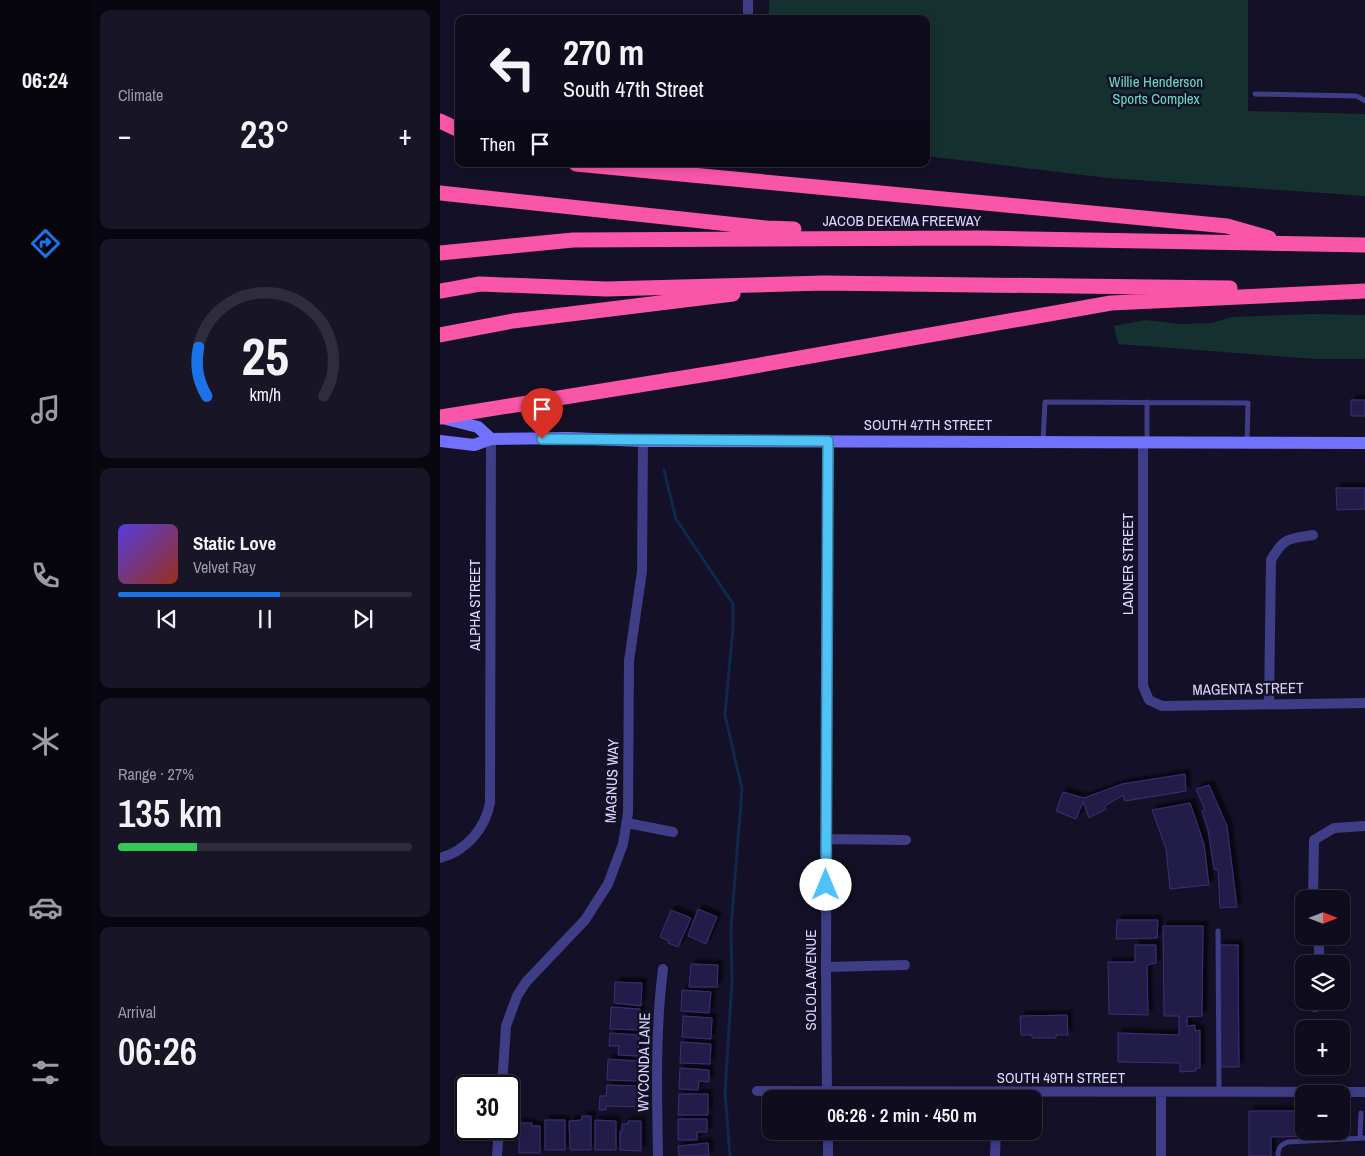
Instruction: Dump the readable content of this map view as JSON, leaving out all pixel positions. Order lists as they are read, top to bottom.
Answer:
{
  "streets": {
    "highway": ["JACOB DEKEMA FREEWAY"],
    "main road": ["SOUTH 47TH STREET"],
    "street": [
      "LADNER STREET",
      "ALPHA STREET",
      "MAGENTA STREET",
      "MAGNUS WAY",
      "SOLOLA AVENUE",
      "WYCONDA LANE",
      "SOUTH 49TH STREET"
    ]
  },
  "crossings": [
    ["SOUTH 47TH STREET", "LADNER STREET"],
    ["SOUTH 47TH STREET", "ALPHA STREET"],
    ["SOUTH 47TH STREET", "MAGNUS WAY"],
    ["SOUTH 47TH STREET", "SOLOLA AVENUE"],
    ["LADNER STREET", "MAGENTA STREET"]
  ],
  "parks": ["Willie Henderson Sports Complex"],
  "north": "right",
  "page": {
    "tabs": "06:24",
    "tile": [
      "Climate",
      ["Range · 27%", "135 km"],
      ["Arrival", "06:26"]
    ],
    "turn": ["270 m", "South 47th Street"],
    "heat": ["−", "23°", "+"],
    "then": "Then",
    "song": ["Static Love", "Velvet Ray"],
    "map_buttons": ["+", "−"],
    "limit": "30",
    "trip": "06:26 · 2 min · 450 m",
    "gauge": ["25", "km/h"]
  }
}
